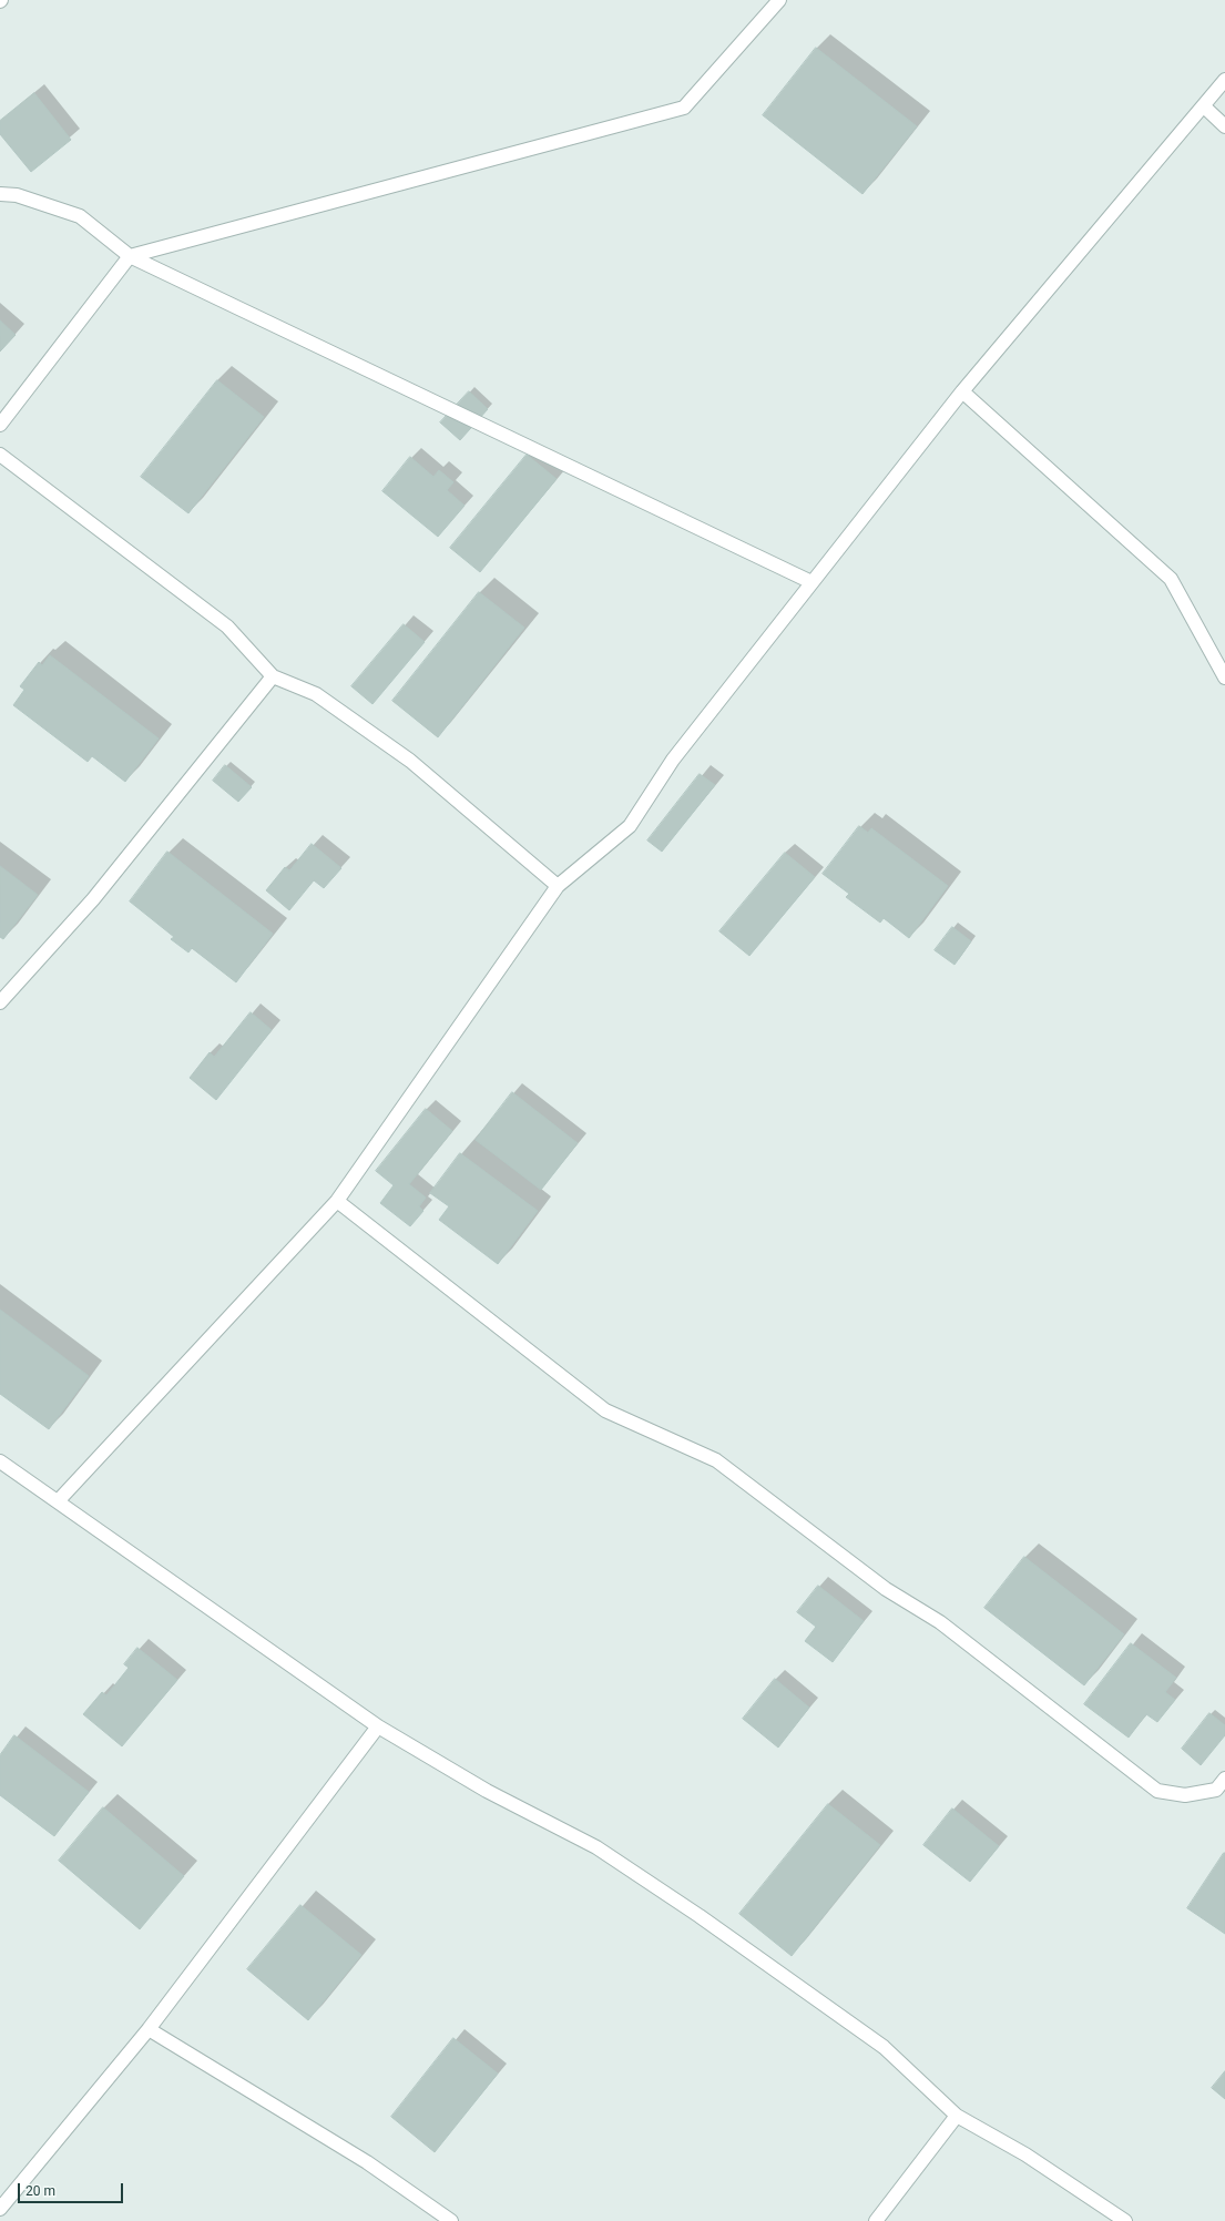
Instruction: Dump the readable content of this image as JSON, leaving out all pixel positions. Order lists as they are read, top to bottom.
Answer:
{
  "scale_bar": "20 m"
}
